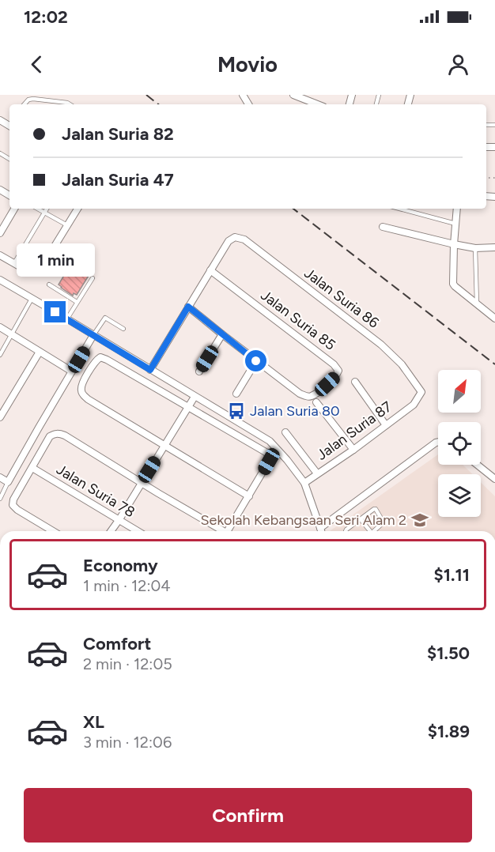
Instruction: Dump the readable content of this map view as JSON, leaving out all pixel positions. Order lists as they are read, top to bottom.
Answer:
{
  "streets": {
    "street": [
      "Jalan Suria 86",
      "Jalan Suria 85",
      "Jalan Suria 87",
      "Jalan Suria 78"
    ]
  },
  "crossings": [
    ["Jalan Suria 86", "Jalan Suria 85"],
    ["Jalan Suria 86", "Jalan Suria 87"]
  ],
  "places": {
    "bus stop": ["Jalan Suria 80"],
    "school or university": ["Sekolah Kebangsaan Seri Alam 2"]
  },
  "north": "top right",
  "page": {
    "status": "12:02",
    "header": "Movio",
    "banner": ["Jalan Suria 82", "Jalan Suria 47"],
    "bubble": "1 min",
    "list": [
      {
        "name": "Economy",
        "note": "1 min · 12:04",
        "value": "$1.11"
      },
      {
        "name": "Comfort",
        "note": "2 min · 12:05",
        "value": "$1.50"
      },
      {
        "name": "XL",
        "note": "3 min · 12:06",
        "value": "$1.89"
      }
    ],
    "buttons": "Confirm"
  }
}
